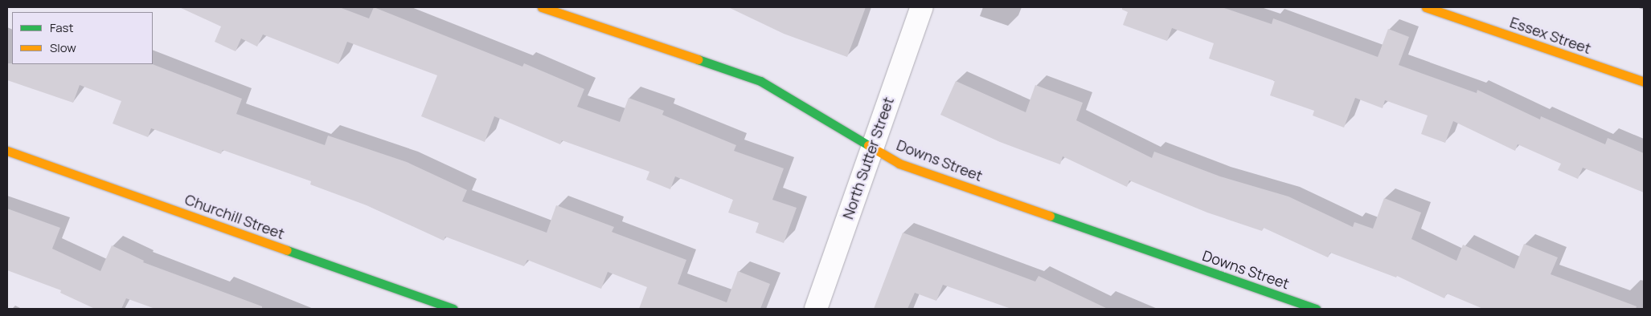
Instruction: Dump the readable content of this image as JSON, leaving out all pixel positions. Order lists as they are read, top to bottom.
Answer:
{
  "streets": {
    "street": [
      "Essex Street",
      "North Sutter Street",
      "Downs Street",
      "Churchill Street"
    ]
  },
  "crossings": [
    ["North Sutter Street", "Downs Street"]
  ],
  "legend": ["Fast", "Slow"]
}
